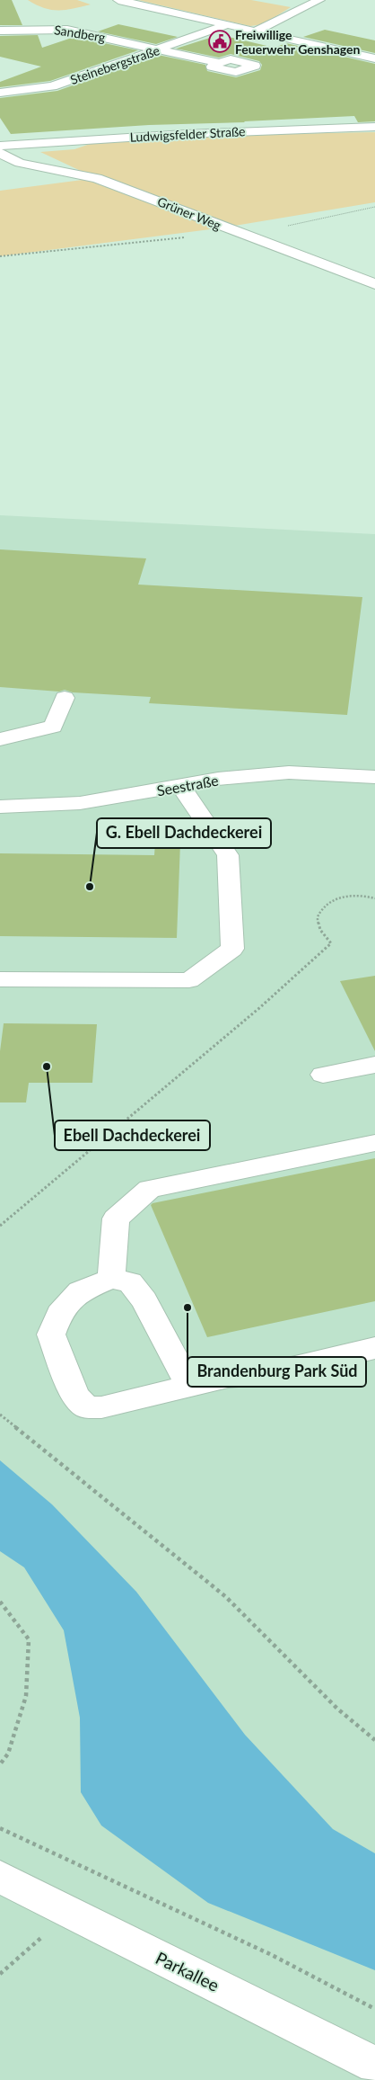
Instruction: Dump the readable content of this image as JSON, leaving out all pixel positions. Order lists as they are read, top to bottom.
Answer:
{
  "streets": {
    "street": [
      "Sandberg",
      "Steinebergstraße",
      "Ludwigsfelder Straße",
      "Grüner Weg",
      "Seestraße",
      "Parkallee"
    ]
  },
  "crossings": [
    ["Sandberg", "Steinebergstraße"]
  ],
  "places": {
    "public building": ["Freiwillige Feuerwehr Genshagen"],
    "other": ["G. Ebell Dachdeckerei", "Ebell Dachdeckerei", "Brandenburg Park Süd"]
  }
}
